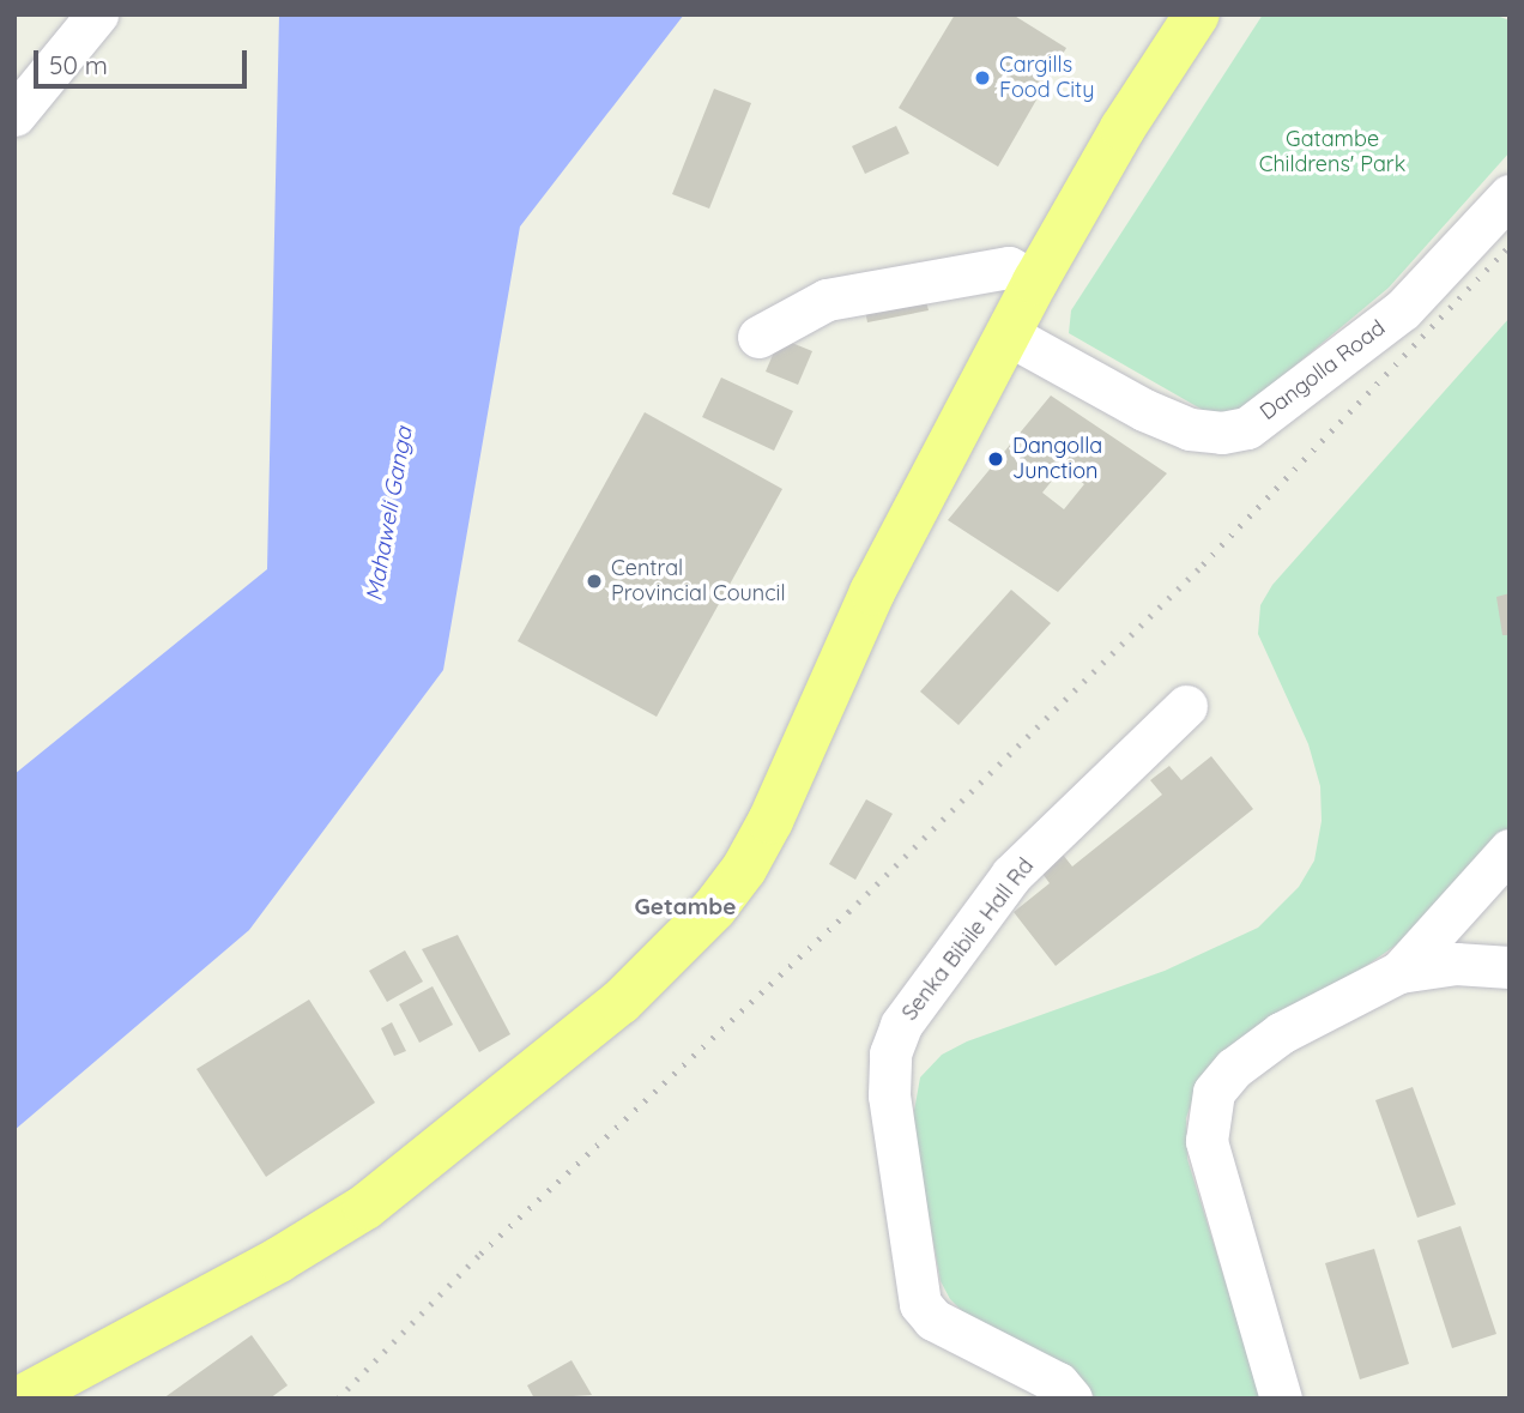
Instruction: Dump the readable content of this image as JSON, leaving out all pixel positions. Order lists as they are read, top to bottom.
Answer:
{
  "streets": {
    "street": ["Dangolla Road", "Senka Bibile Hall Rd"]
  },
  "districts": ["Getambe"],
  "water": ["Mahaweli Ganga"],
  "parks": ["Gatambe Childrens' Park"],
  "places": ["Cargills Food City", "Dangolla Junction", "Central Provincial Council"],
  "scale_bar": "50 m"
}
